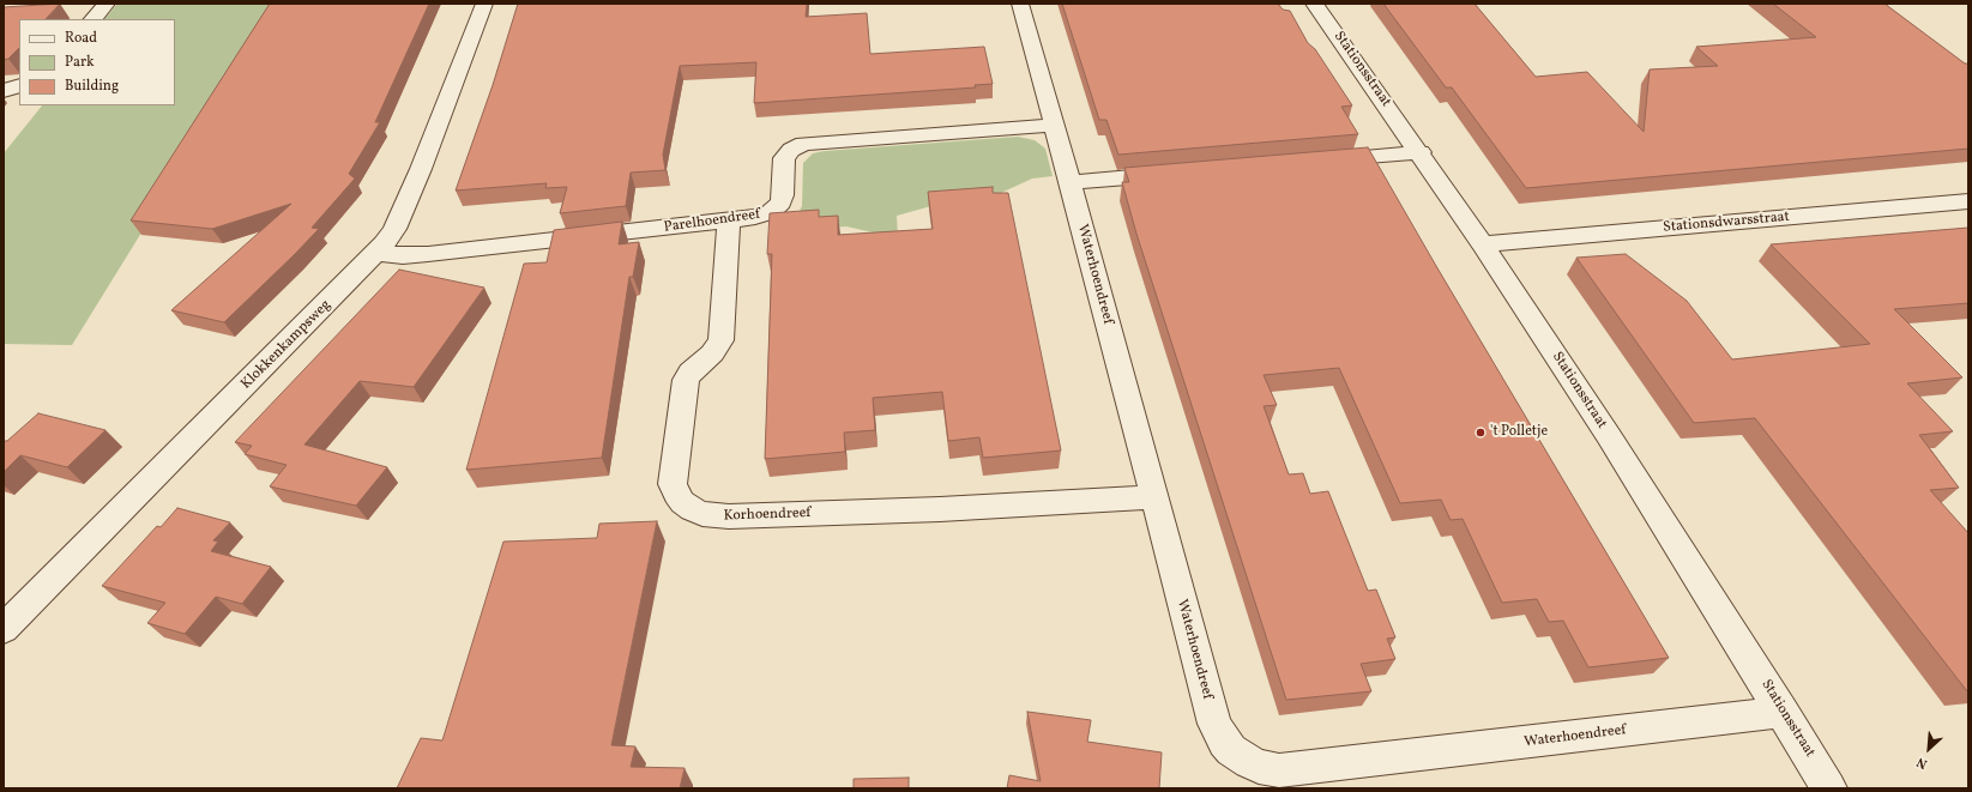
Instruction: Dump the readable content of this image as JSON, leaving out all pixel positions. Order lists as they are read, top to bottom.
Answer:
{
  "streets": {
    "street": [
      "Stationsstraat",
      "Parelhoendreef",
      "Stationsdwarsstraat",
      "Waterhoendreef",
      "Klokkenkampsweg",
      "Korhoendreef"
    ]
  },
  "crossings": [
    ["Stationsstraat", "Stationsdwarsstraat"],
    ["Stationsstraat", "Waterhoendreef"],
    ["Parelhoendreef", "Waterhoendreef"],
    ["Parelhoendreef", "Klokkenkampsweg"],
    ["Parelhoendreef", "Korhoendreef"],
    ["Waterhoendreef", "Korhoendreef"]
  ],
  "places": ["'t Polletje"],
  "legend": ["Road", "Park", "Building"],
  "north": "bottom left"
}
